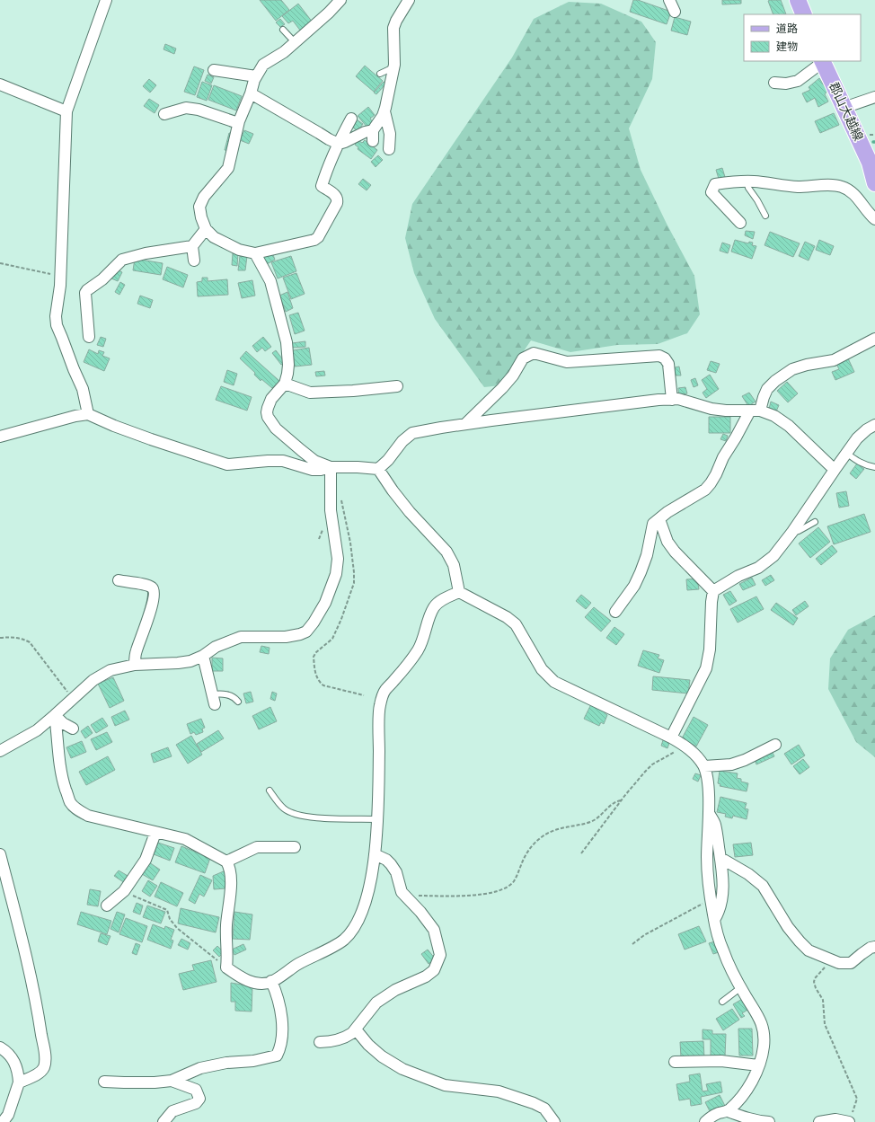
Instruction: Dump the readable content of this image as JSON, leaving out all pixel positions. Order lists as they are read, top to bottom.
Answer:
{
  "streets": {
    "main road": ["郡山大越線"]
  },
  "legend": ["道路", "建物"]
}
